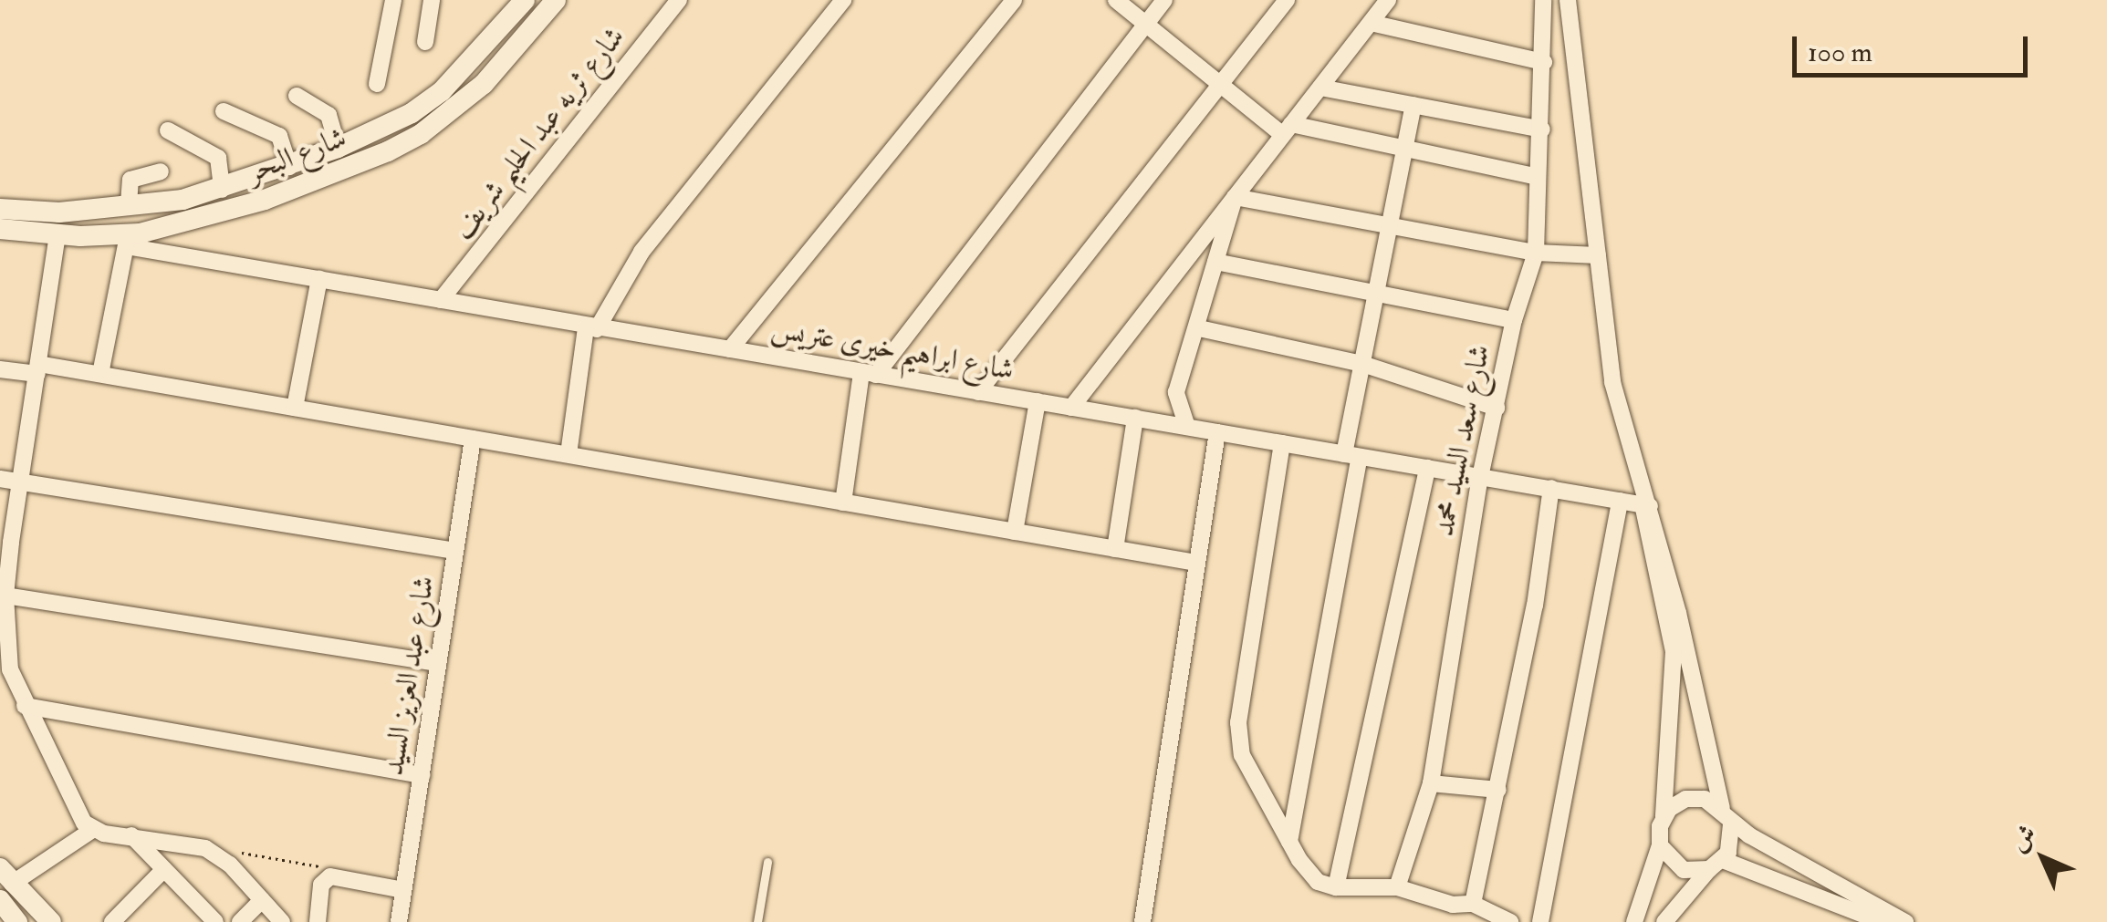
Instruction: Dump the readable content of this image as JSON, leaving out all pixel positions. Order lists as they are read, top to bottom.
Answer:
{
  "streets": {
    "main road": ["شارع البحر"],
    "street": [
      "شارع ثريه عبد الحليم شريف",
      "شارع ابراهيم خيرى عتريس",
      "شارع سعد السيد محمد",
      "شارع عبد العزيز السيد"
    ]
  },
  "crossings": [
    ["شارع ثريه عبد الحليم شريف", "شارع ابراهيم خيرى عتريس"],
    ["شارع البحر", "شارع ابراهيم خيرى عتريس"],
    ["شارع ابراهيم خيرى عتريس", "شارع سعد السيد محمد"]
  ],
  "scale_bar": "100 m",
  "north": "top left"
}
